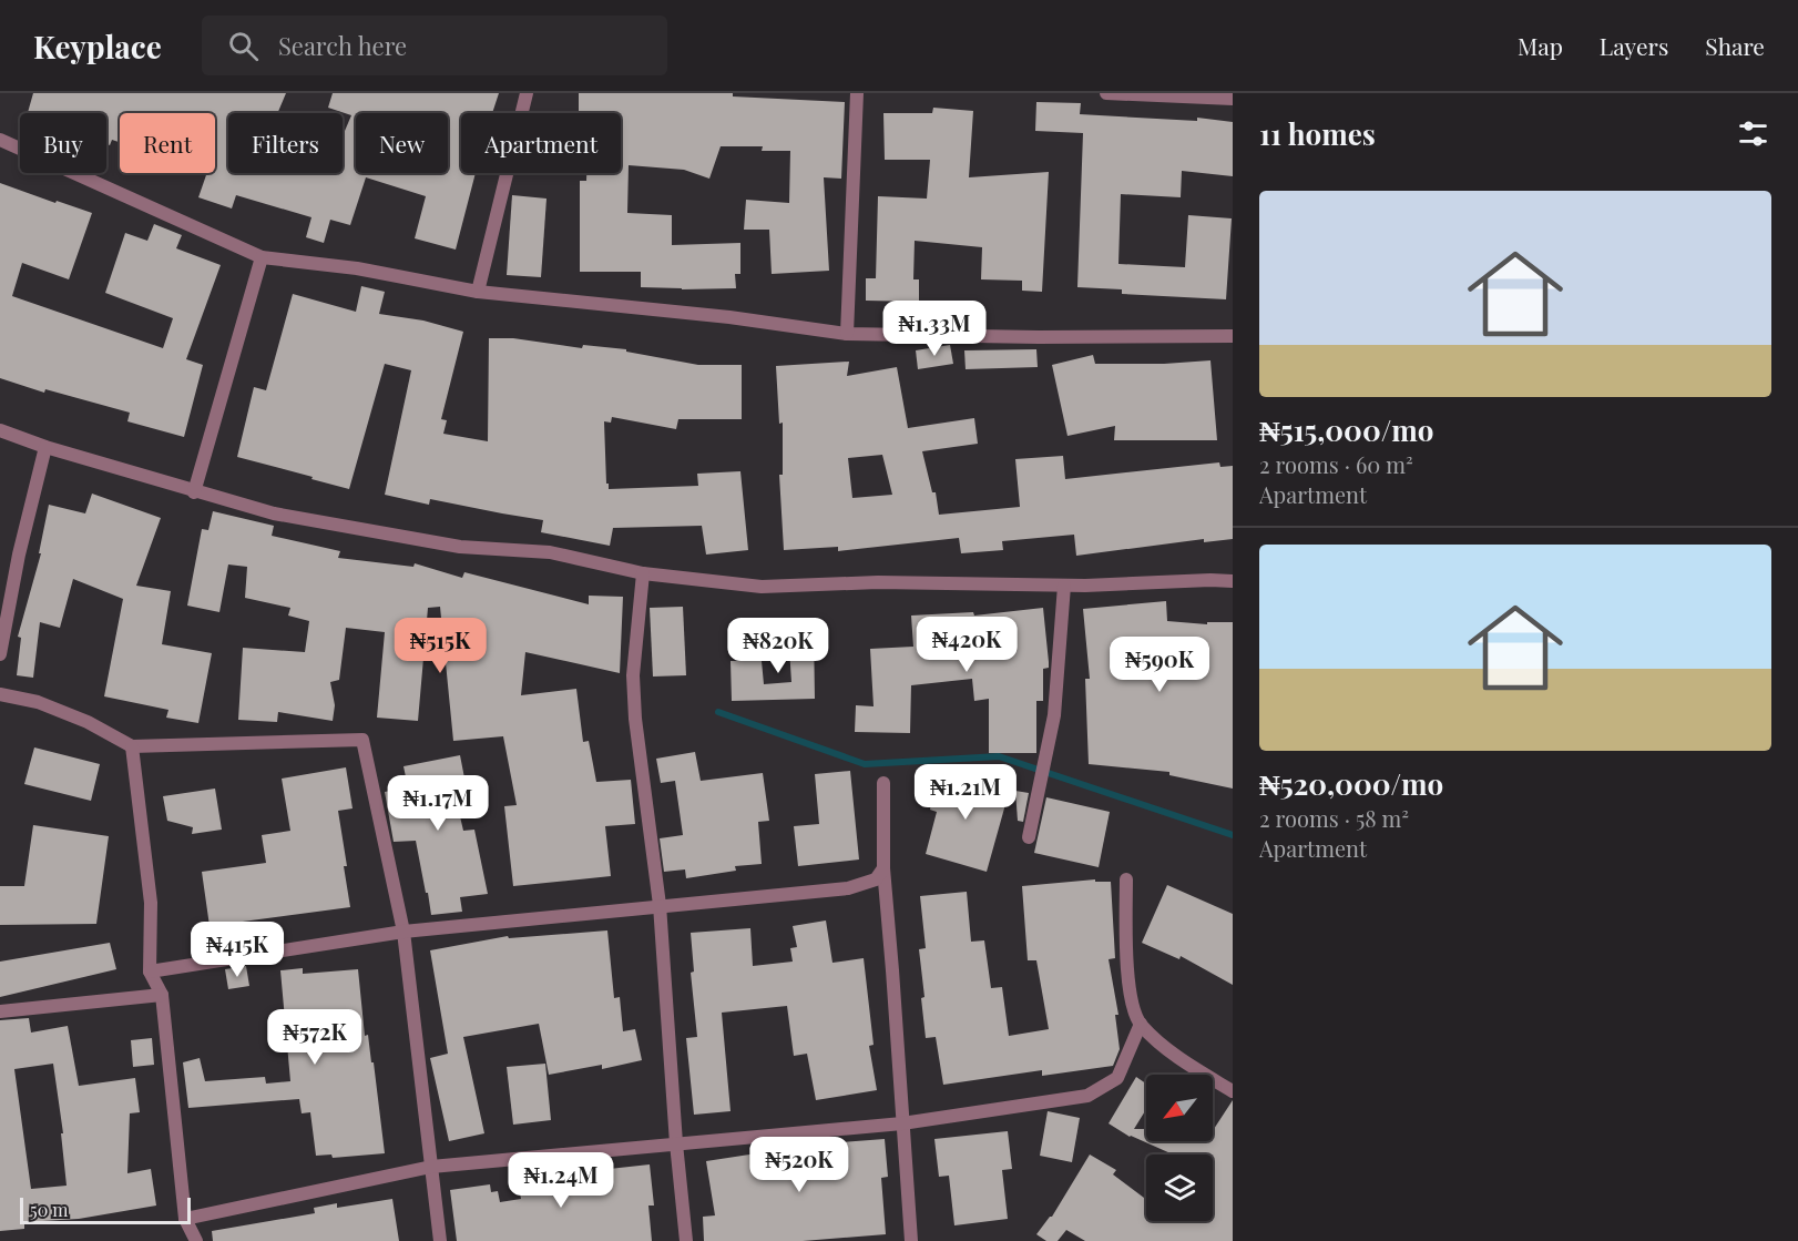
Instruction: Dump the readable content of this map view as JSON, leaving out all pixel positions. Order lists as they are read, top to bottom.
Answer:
{
  "scale_bar": "50 m",
  "north": "bottom left",
  "page": {
    "header": "Keyplace",
    "search": "Search here",
    "nav": ["Map", "Layers", "Share"],
    "heading": "11 homes",
    "chip": [
      "Buy",
      "Rent",
      "Filters",
      "New",
      "Apartment"
    ],
    "list": [
      {
        "name": "₦515,000/mo",
        "note": "2 rooms · 60 m² · Apartment"
      },
      {
        "name": "₦520,000/mo",
        "note": "2 rooms · 58 m² · Apartment"
      }
    ],
    "price": [
      "₦1.33M",
      "₦420K",
      "₦515K",
      "₦820K",
      "₦590K",
      "₦1.21M",
      "₦1.17M",
      "₦415K",
      "₦572K",
      "₦520K",
      "₦1.24M"
    ],
    "scale": "50 m"
  }
}
